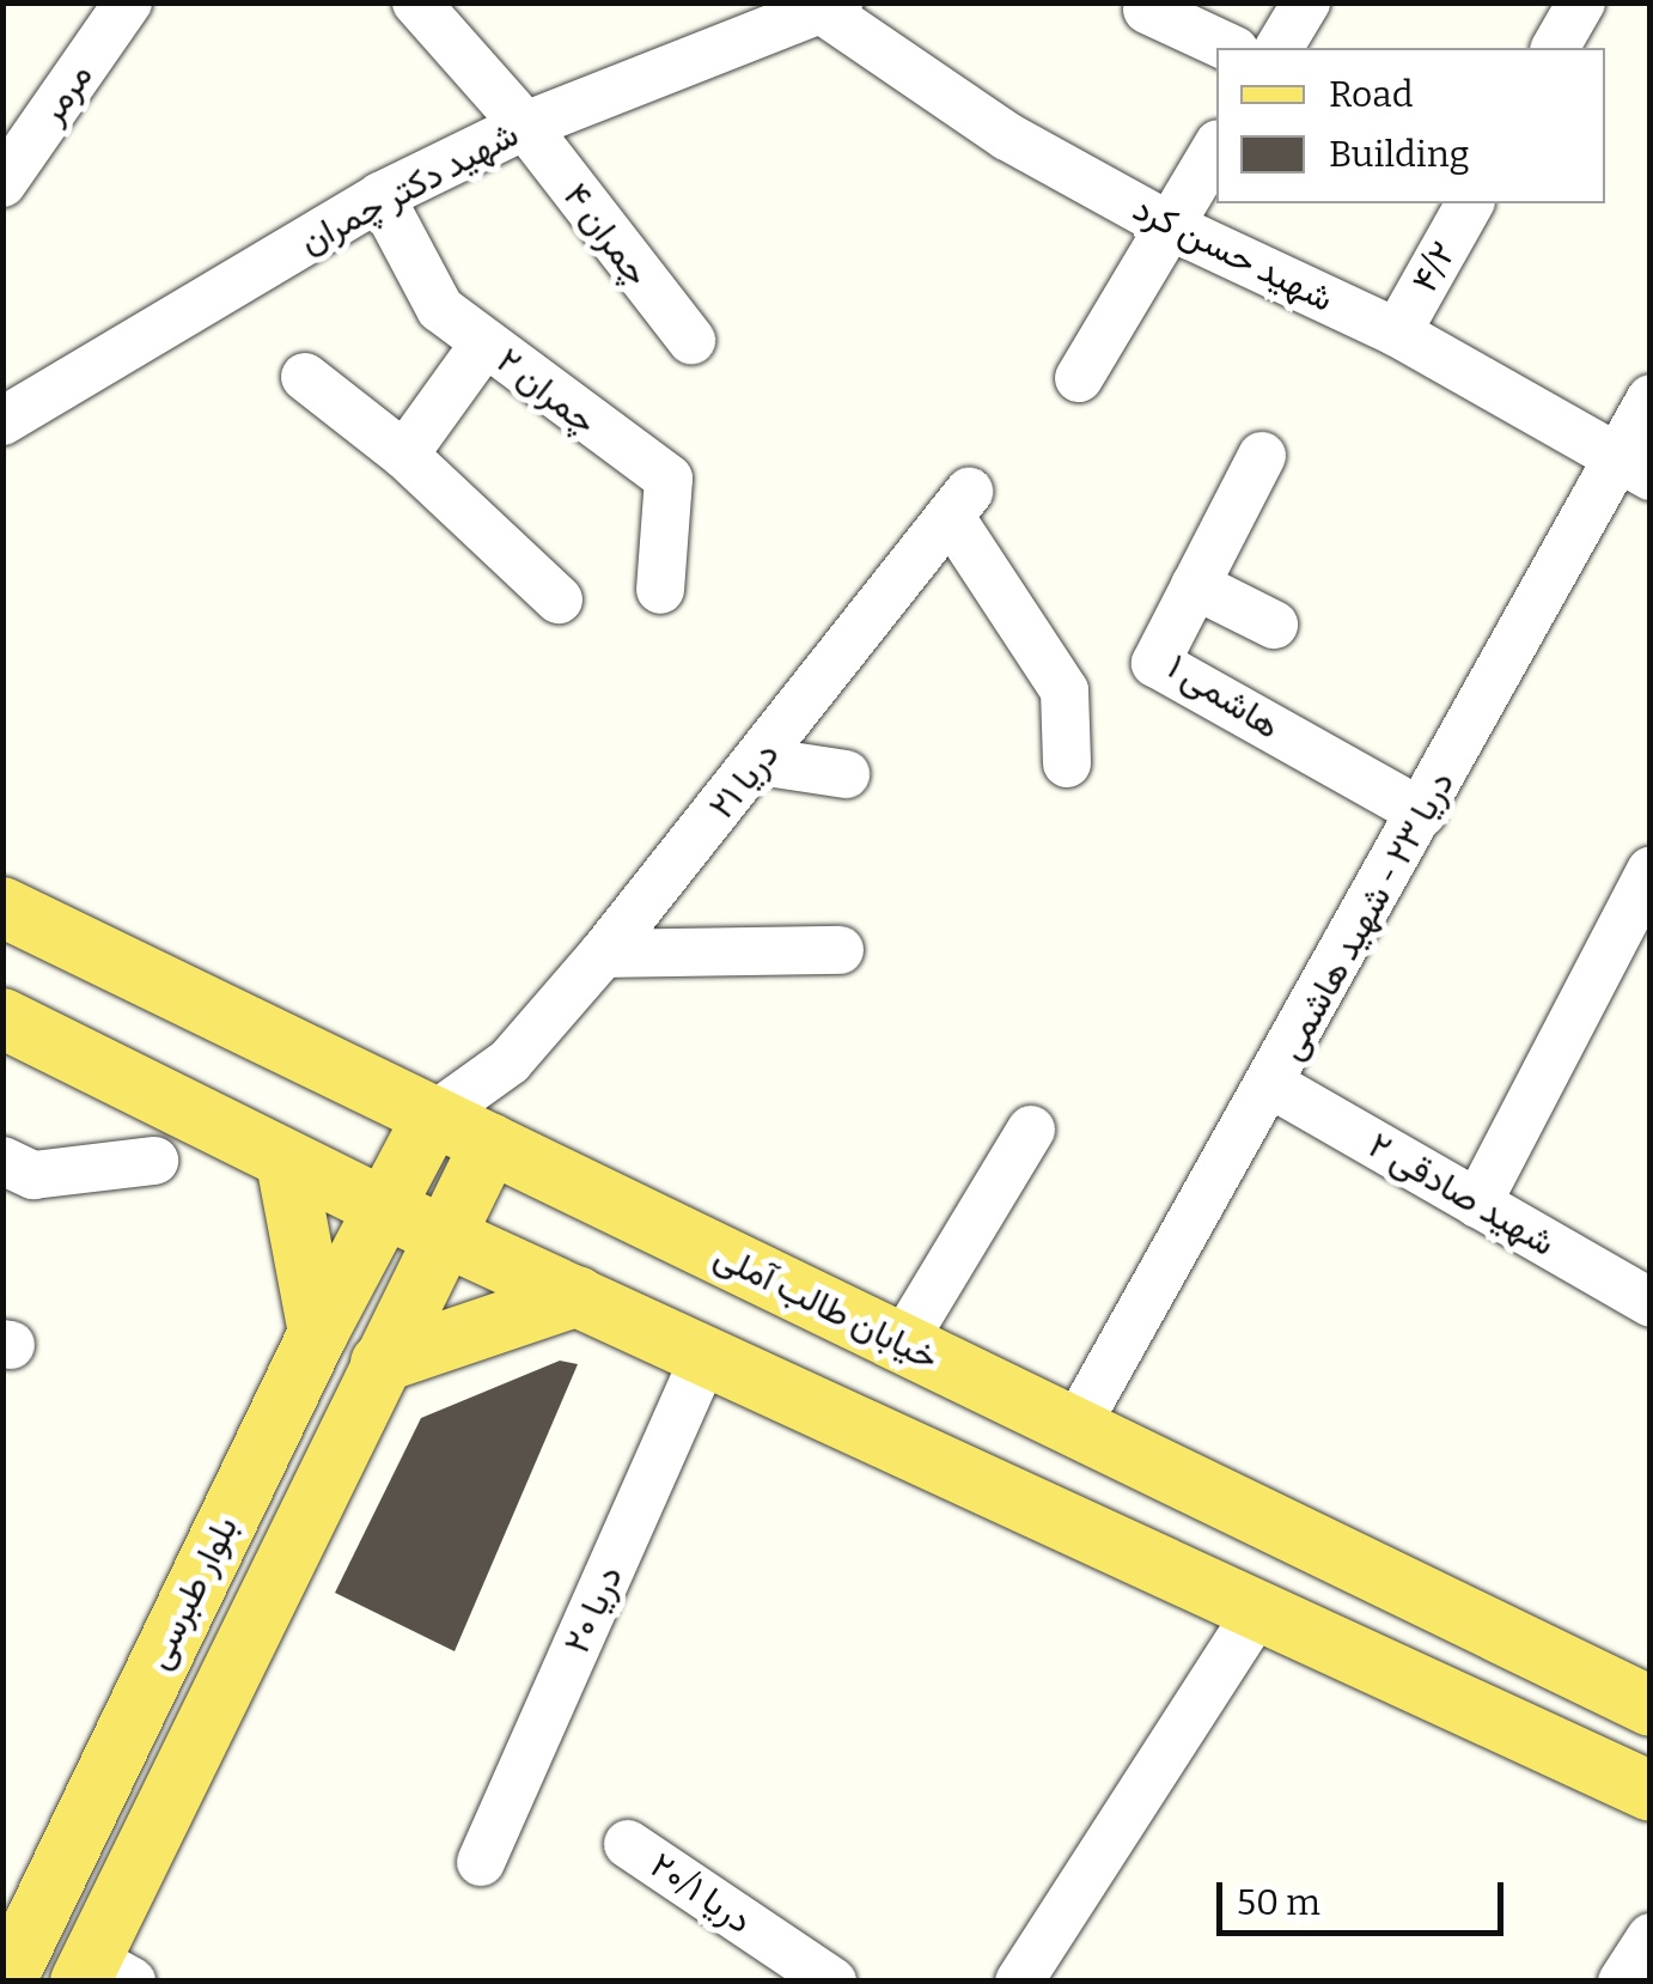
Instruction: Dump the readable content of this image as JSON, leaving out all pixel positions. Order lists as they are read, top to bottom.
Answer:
{
  "streets": {
    "main road": ["خیابان طالب آملی", "بلوار طبرسی"],
    "street": [
      "مرمر",
      "شهید دکتر چمران",
      "چمران ۴",
      "شهید حسن کرد",
      "۴/۲",
      "چمران ۲",
      "هاشمی ۱",
      "دریا ۲۱",
      "دریا ۲۳ - شهید هاشمی",
      "شهید صادقی ۲",
      "دریا ۲۰",
      "دریا ۲۰/۱"
    ]
  },
  "crossings": [
    ["شهید دکتر چمران", "چمران ۴"],
    ["شهید دکتر چمران", "شهید حسن کرد"],
    ["شهید دکتر چمران", "چمران ۲"],
    ["شهید حسن کرد", "۴/۲"],
    ["شهید حسن کرد", "دریا ۲۳ - شهید هاشمی"],
    ["هاشمی ۱", "دریا ۲۳ - شهید هاشمی"],
    ["دریا ۲۱", "خیابان طالب آملی"],
    ["دریا ۲۱", "بلوار طبرسی"],
    ["دریا ۲۳ - شهید هاشمی", "شهید صادقی ۲"],
    ["دریا ۲۳ - شهید هاشمی", "خیابان طالب آملی"],
    ["خیابان طالب آملی", "بلوار طبرسی"]
  ],
  "legend": ["Road", "Building"],
  "scale_bar": "50 m"
}
